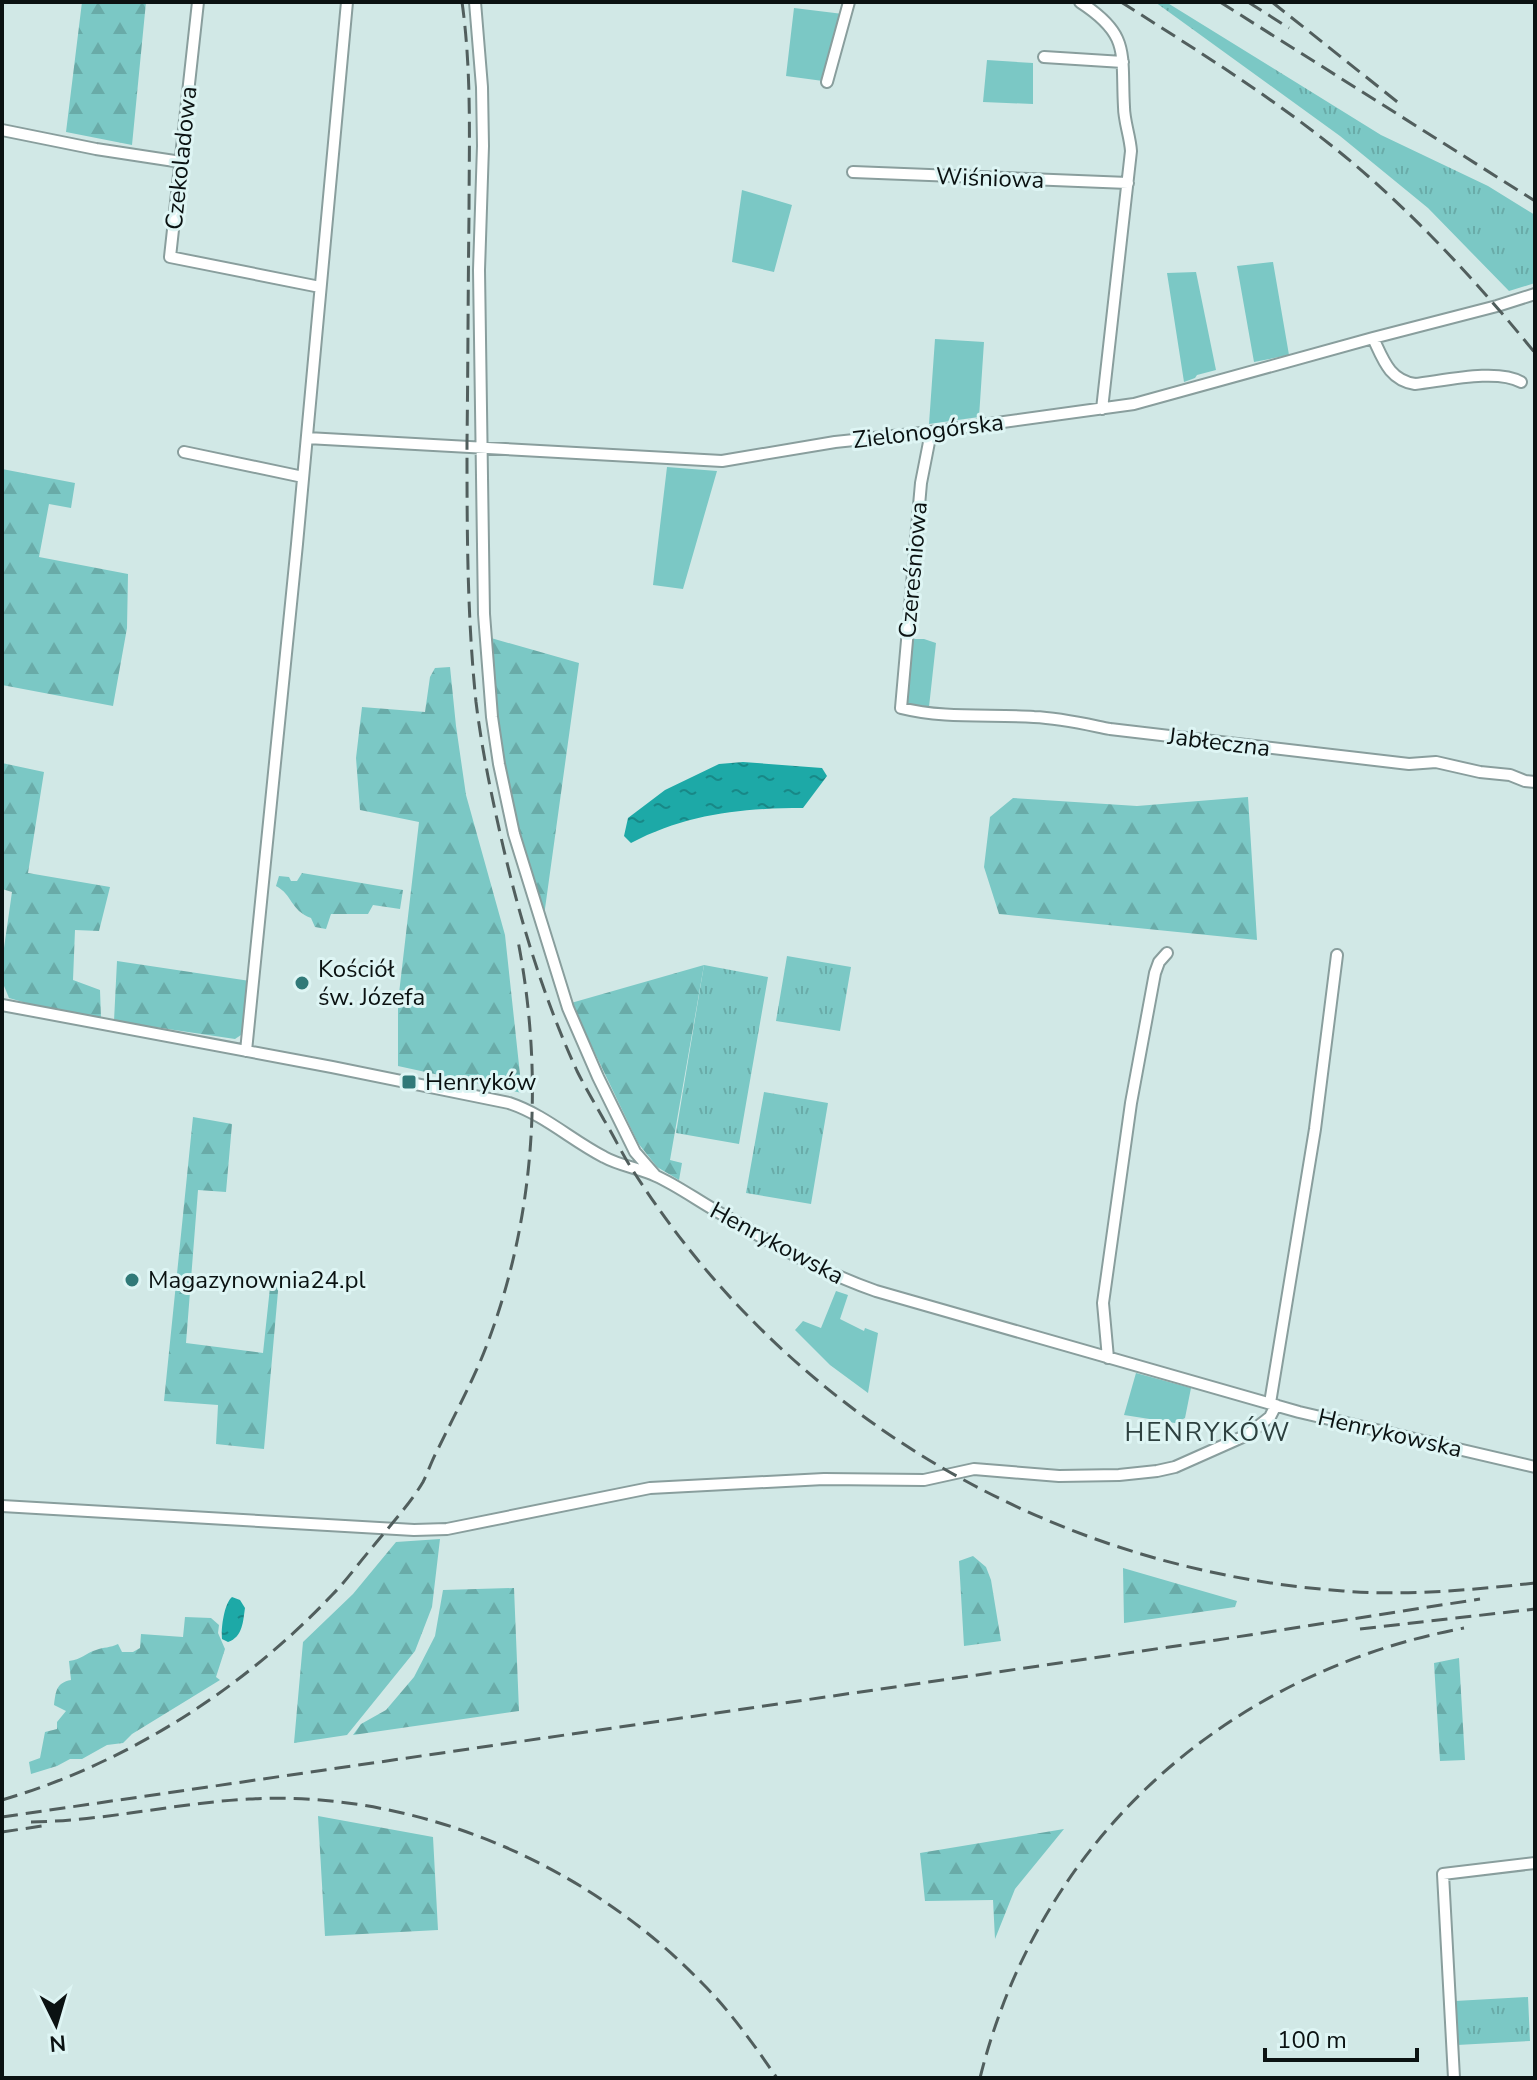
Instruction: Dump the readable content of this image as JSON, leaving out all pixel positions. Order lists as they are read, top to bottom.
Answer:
{
  "streets": {
    "street": [
      "Czekoladowa",
      "Wiśniowa",
      "Zielonogórska",
      "Czereśniowa",
      "Jabłeczna",
      "Henrykowska"
    ]
  },
  "crossings": [
    ["Zielonogórska", "Czereśniowa"],
    ["Czereśniowa", "Jabłeczna"]
  ],
  "districts": ["HENRYKÓW"],
  "places": {
    "other": ["Kościół św. Józefa", "Magazynownia24.pl"],
    "transit": ["Henryków"]
  },
  "scale_bar": "100 m",
  "north": "bottom"
}
